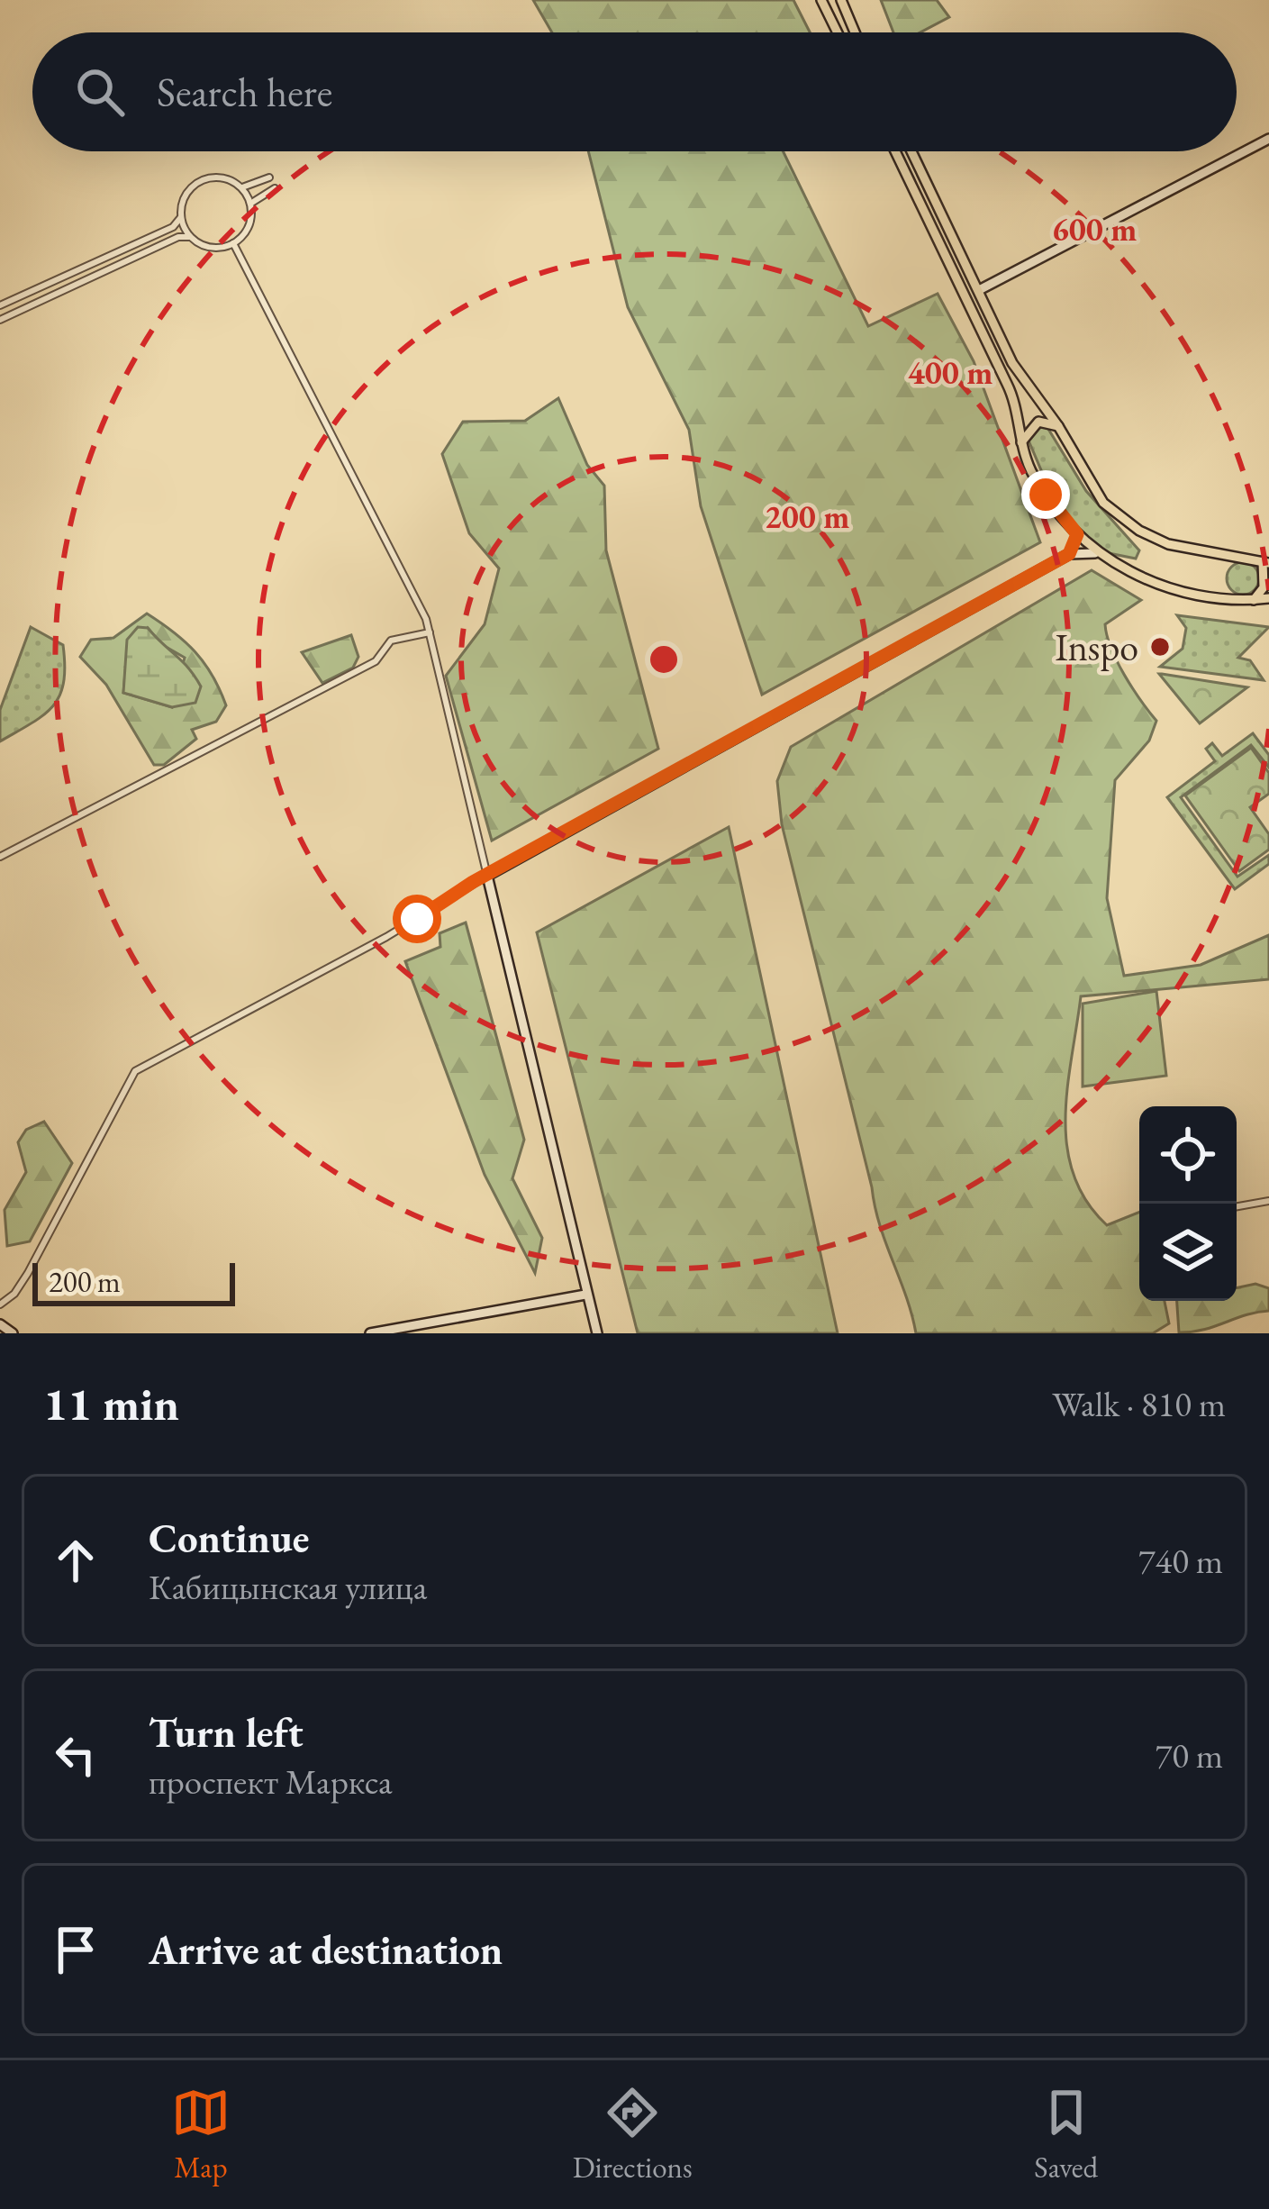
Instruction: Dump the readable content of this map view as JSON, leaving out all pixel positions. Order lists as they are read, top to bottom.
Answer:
{
  "places": ["Inspo"],
  "scale_bar": "200 m",
  "page": {
    "search": "Search here",
    "scale": "200 m",
    "heading": ["11 min", "Walk · 810 m"],
    "list": [
      ["Continue", "Кабицынская улица", "740 m"],
      ["Turn left", "проспект Маркса", "70 m"],
      "Arrive at destination"
    ],
    "nav": ["Map", "Directions", "Saved"]
  },
  "rings": ["600 m", "400 m", "200 m"]
}
